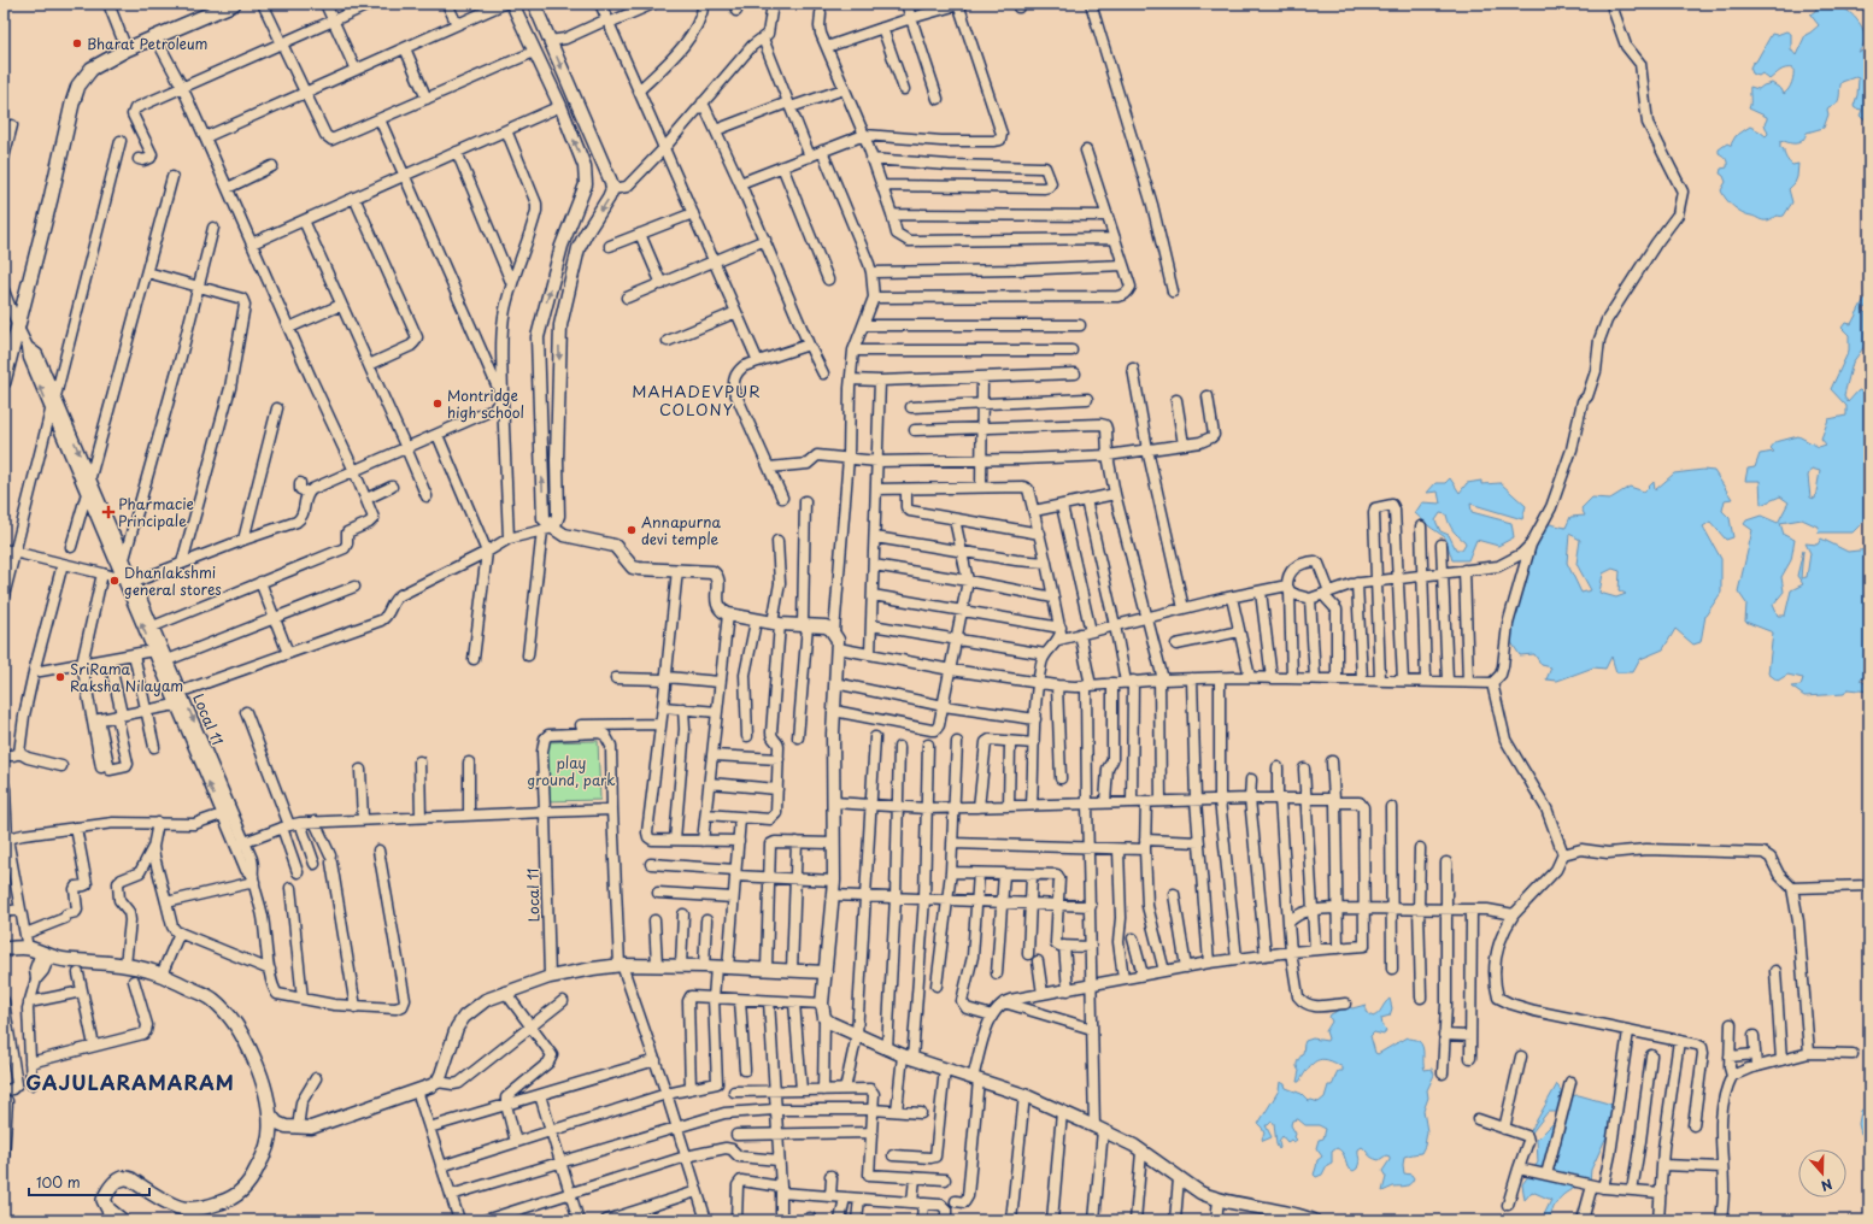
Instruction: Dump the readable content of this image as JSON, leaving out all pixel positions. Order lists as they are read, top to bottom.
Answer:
{
  "streets": {
    "street": ["Local 11"]
  },
  "districts": ["MAHADEVPUR COLONY", "GAJULARAMARAM"],
  "parks": ["play ground, park"],
  "places": {
    "other": [
      "Bharat Petroleum",
      "Montridge high school",
      "Annapurna devi temple",
      "Dhanlakshmi general stores",
      "SriRama Raksha Nilayam"
    ],
    "health": ["Pharmacie Principale"]
  },
  "scale_bar": "100 m",
  "north": "bottom"
}
